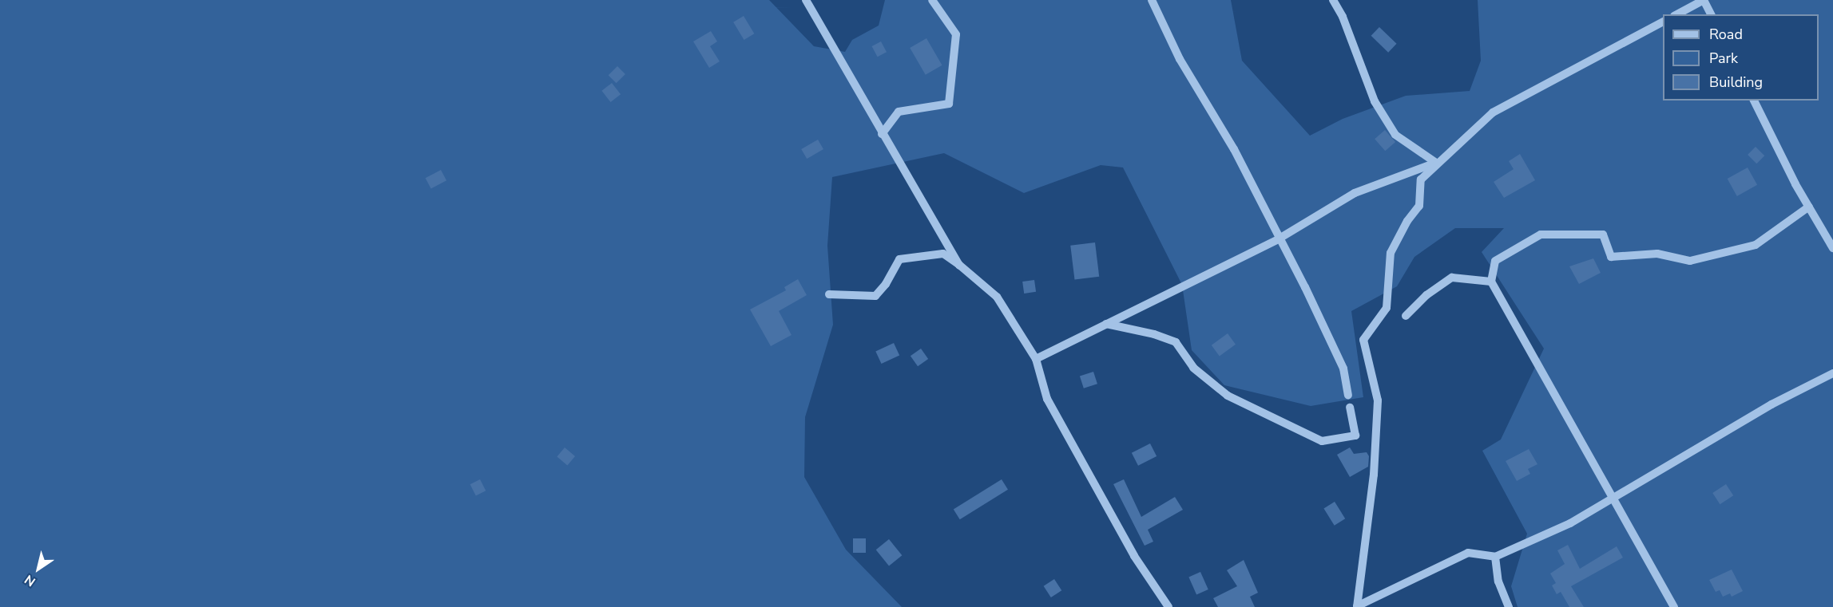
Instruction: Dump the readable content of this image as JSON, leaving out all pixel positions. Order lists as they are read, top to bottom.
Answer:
{
  "legend": ["Road", "Park", "Building"],
  "north": "bottom left"
}
